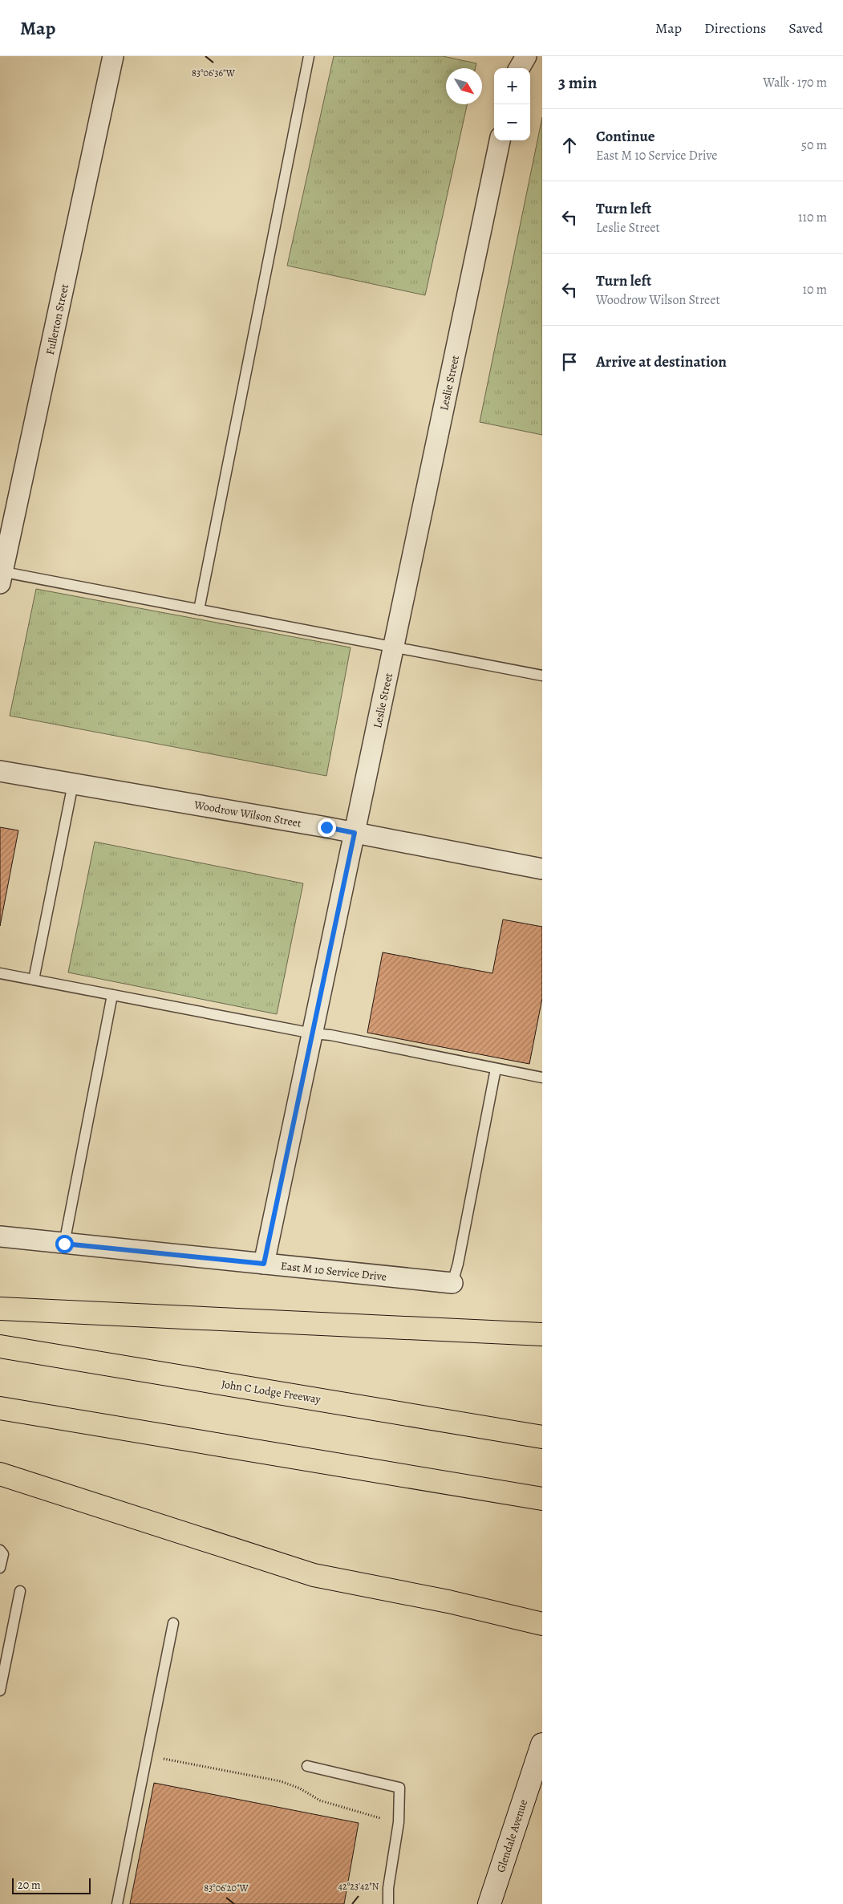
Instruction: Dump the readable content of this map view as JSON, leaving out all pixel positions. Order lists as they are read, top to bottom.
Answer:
{
  "streets": {
    "highway": ["John C Lodge Freeway"],
    "street": [
      "Fullerton Street",
      "Leslie Street",
      "Woodrow Wilson Street",
      "East M 10 Service Drive",
      "Glendale Avenue"
    ]
  },
  "crossings": [
    ["Leslie Street", "Woodrow Wilson Street"],
    ["Leslie Street", "East M 10 Service Drive"]
  ],
  "scale_bar": "20 m",
  "north": "bottom right",
  "page": {
    "header": "Map",
    "nav": ["Map", "Directions", "Saved"],
    "heading": ["3 min", "Walk · 170 m"],
    "map_buttons": ["+", "−"],
    "list": [
      ["Continue", "East M 10 Service Drive", "50 m"],
      ["Turn left", "Leslie Street", "110 m"],
      ["Turn left", "Woodrow Wilson Street", "10 m"],
      "Arrive at destination"
    ],
    "scale": "20 m"
  },
  "coordinates": ["83°06'36\"W", "42°23'42\"N", "83°06'20\"W"]
}
